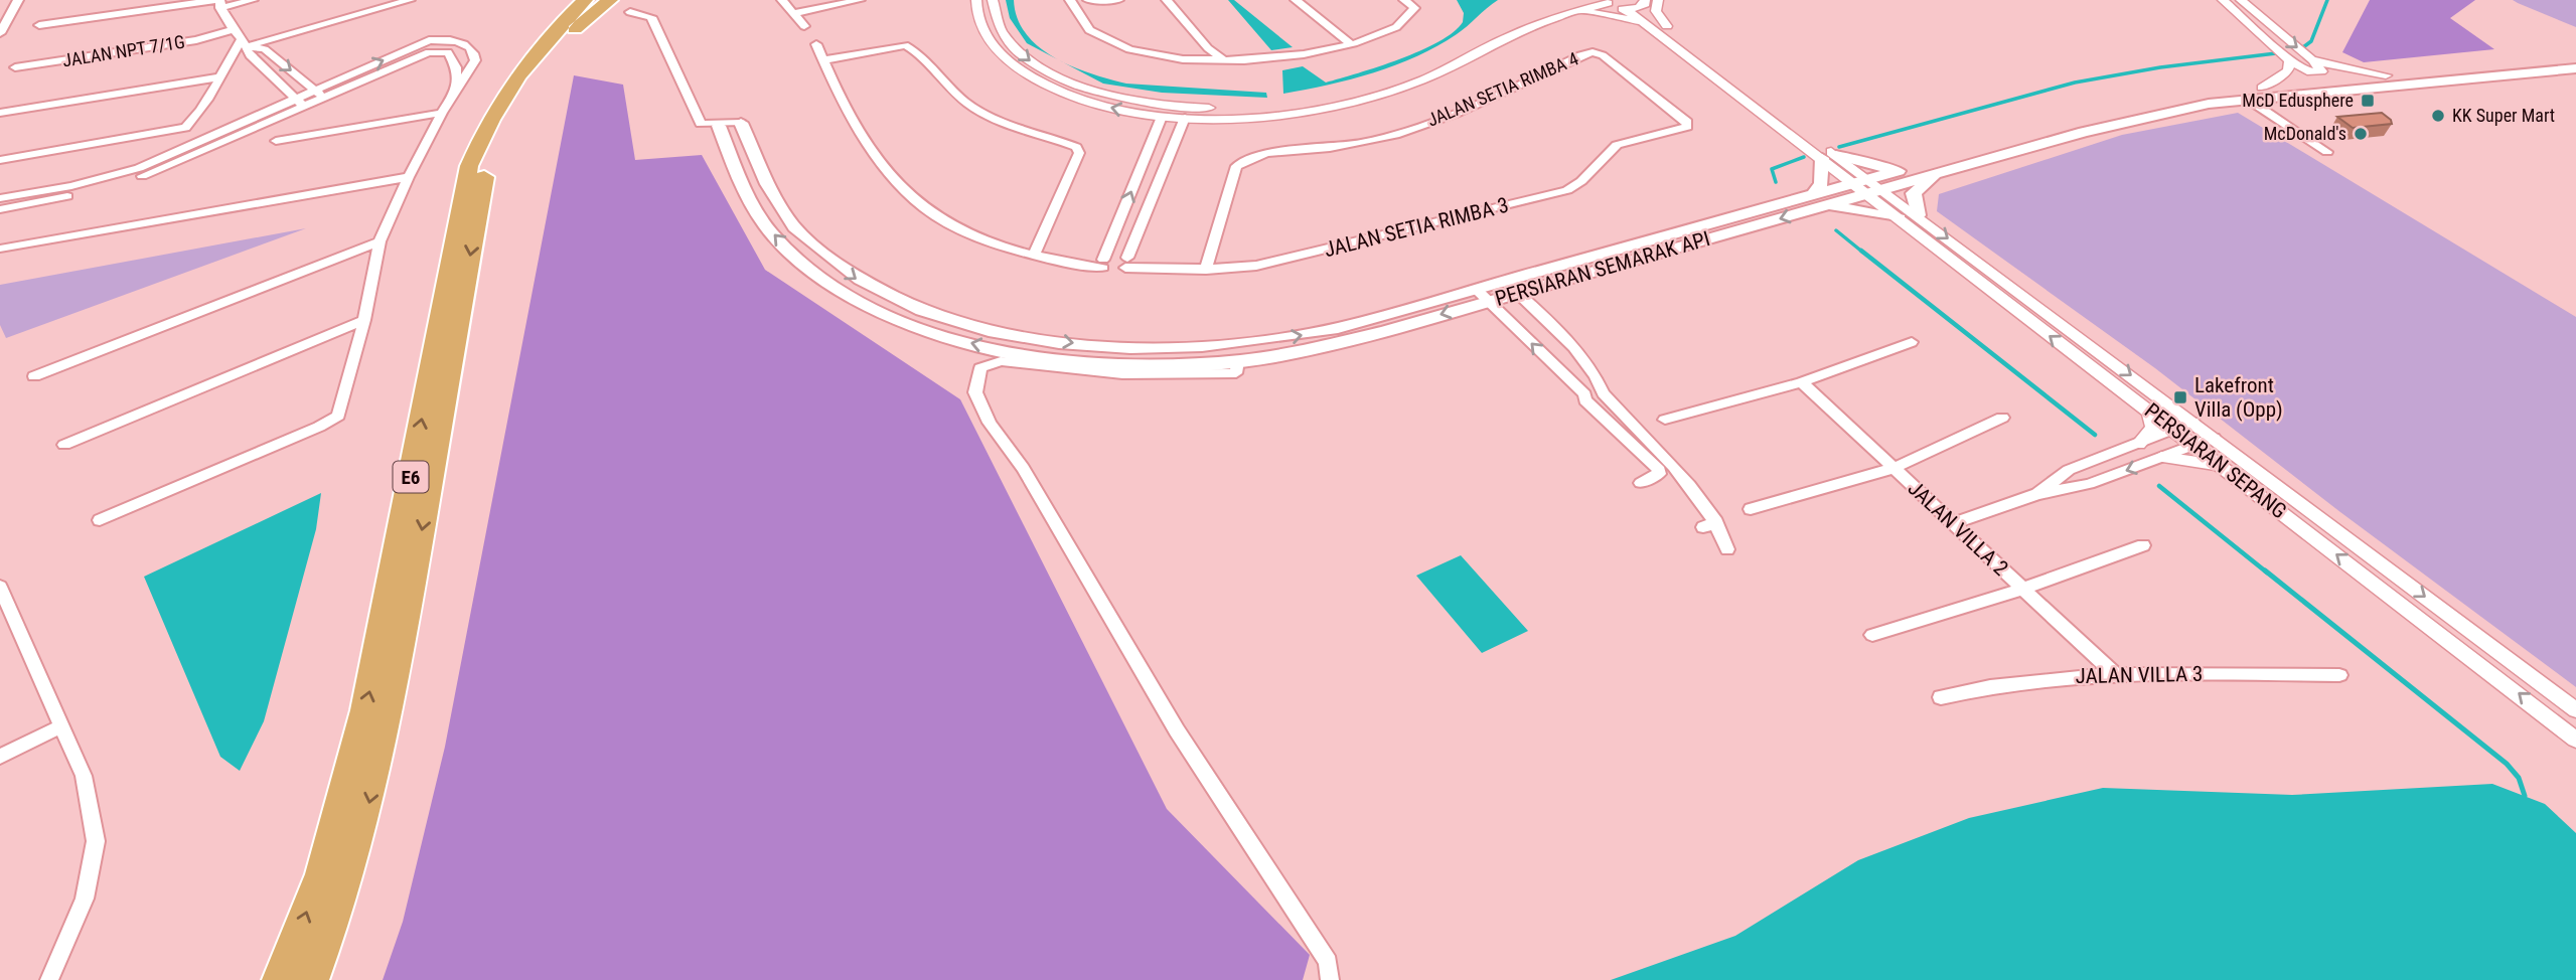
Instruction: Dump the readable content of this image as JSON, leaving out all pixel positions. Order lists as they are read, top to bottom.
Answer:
{
  "streets": {
    "highway": ["E6"],
    "main road": ["PERSIARAN SEMARAK API"],
    "street": [
      "JALAN NPT 7/1G",
      "JALAN SETIA RIMBA 4",
      "JALAN SETIA RIMBA 3",
      "PERSIARAN SEPANG",
      "JALAN VILLA 2",
      "JALAN VILLA 3"
    ]
  },
  "crossings": [
    ["JALAN SETIA RIMBA 4", "JALAN SETIA RIMBA 3"],
    ["PERSIARAN SEMARAK API", "PERSIARAN SEPANG"],
    ["JALAN VILLA 2", "JALAN VILLA 3"]
  ],
  "places": {
    "transit": ["McD Edusphere", "Lakefront Villa (Opp)"],
    "other": ["KK Super Mart", "McDonald's"]
  }
}
